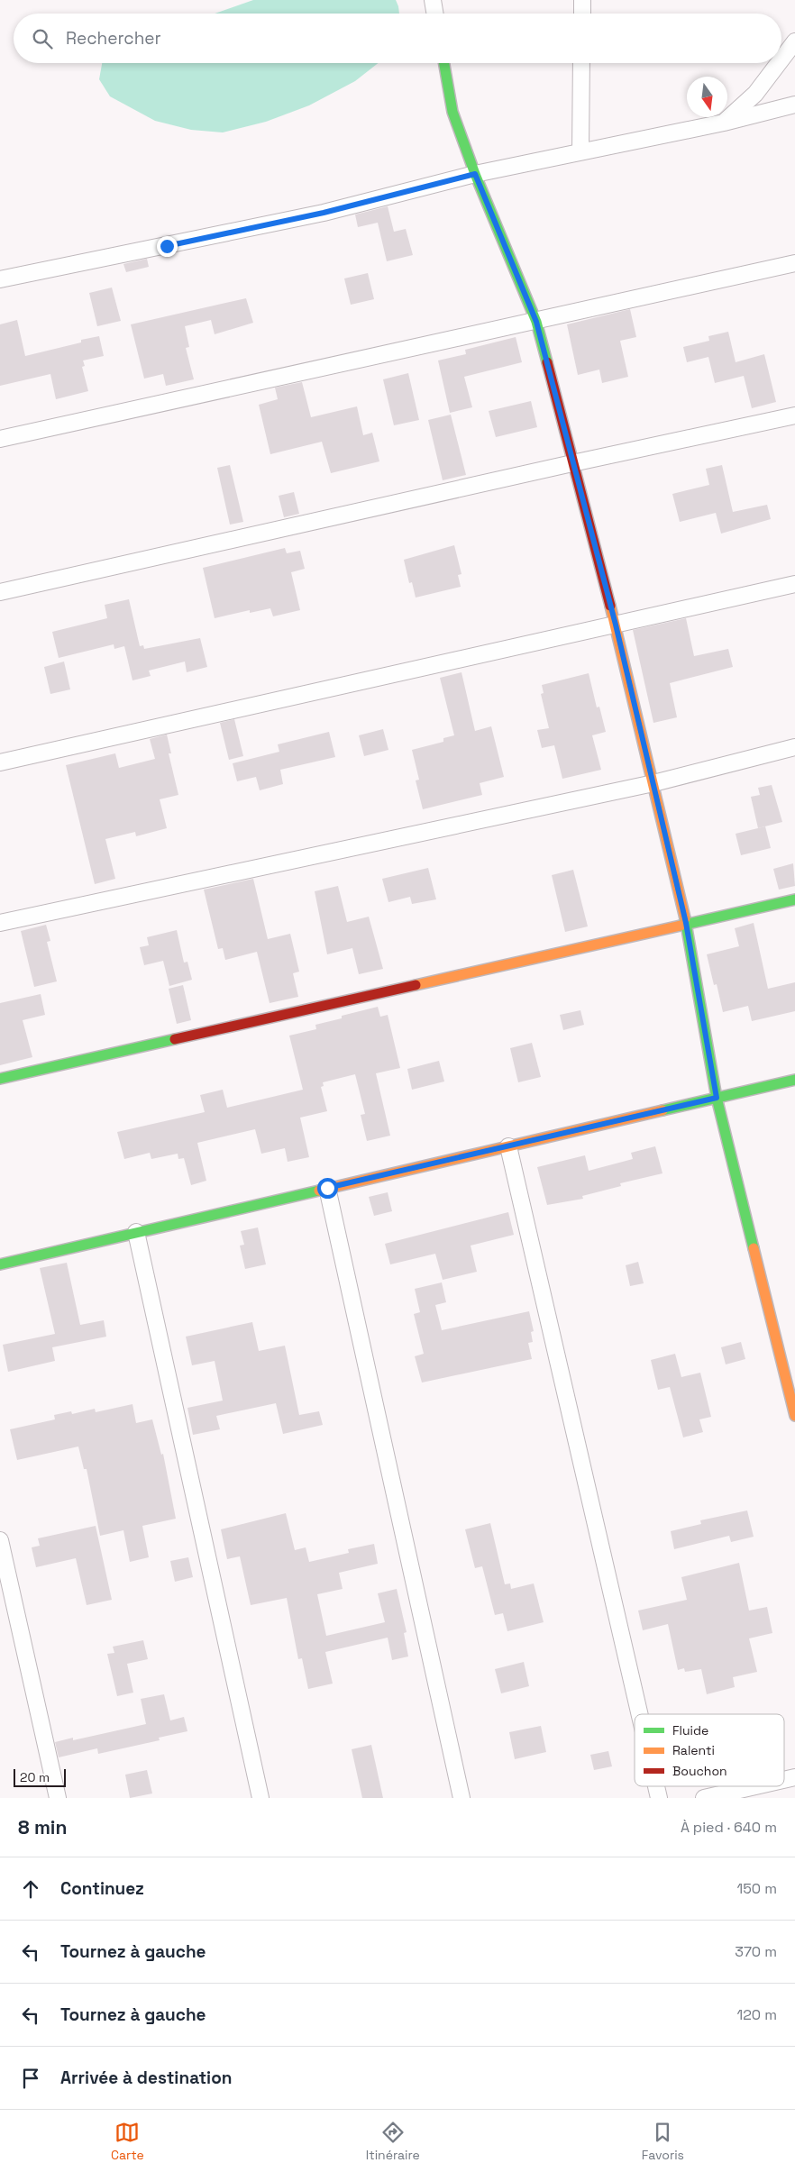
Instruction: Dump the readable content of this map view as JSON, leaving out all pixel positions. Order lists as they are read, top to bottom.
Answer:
{
  "legend": ["Fluide", "Ralenti", "Bouchon"],
  "scale_bar": "20 m",
  "north": "bottom",
  "page": {
    "search": "Rechercher",
    "scale": "20 m",
    "heading": ["8 min", "À pied · 640 m"],
    "list": [
      ["Continuez", "150 m"],
      ["Tournez à gauche", "370 m"],
      ["Tournez à gauche", "120 m"],
      "Arrivée à destination"
    ],
    "nav": ["Carte", "Itinéraire", "Favoris"]
  }
}
